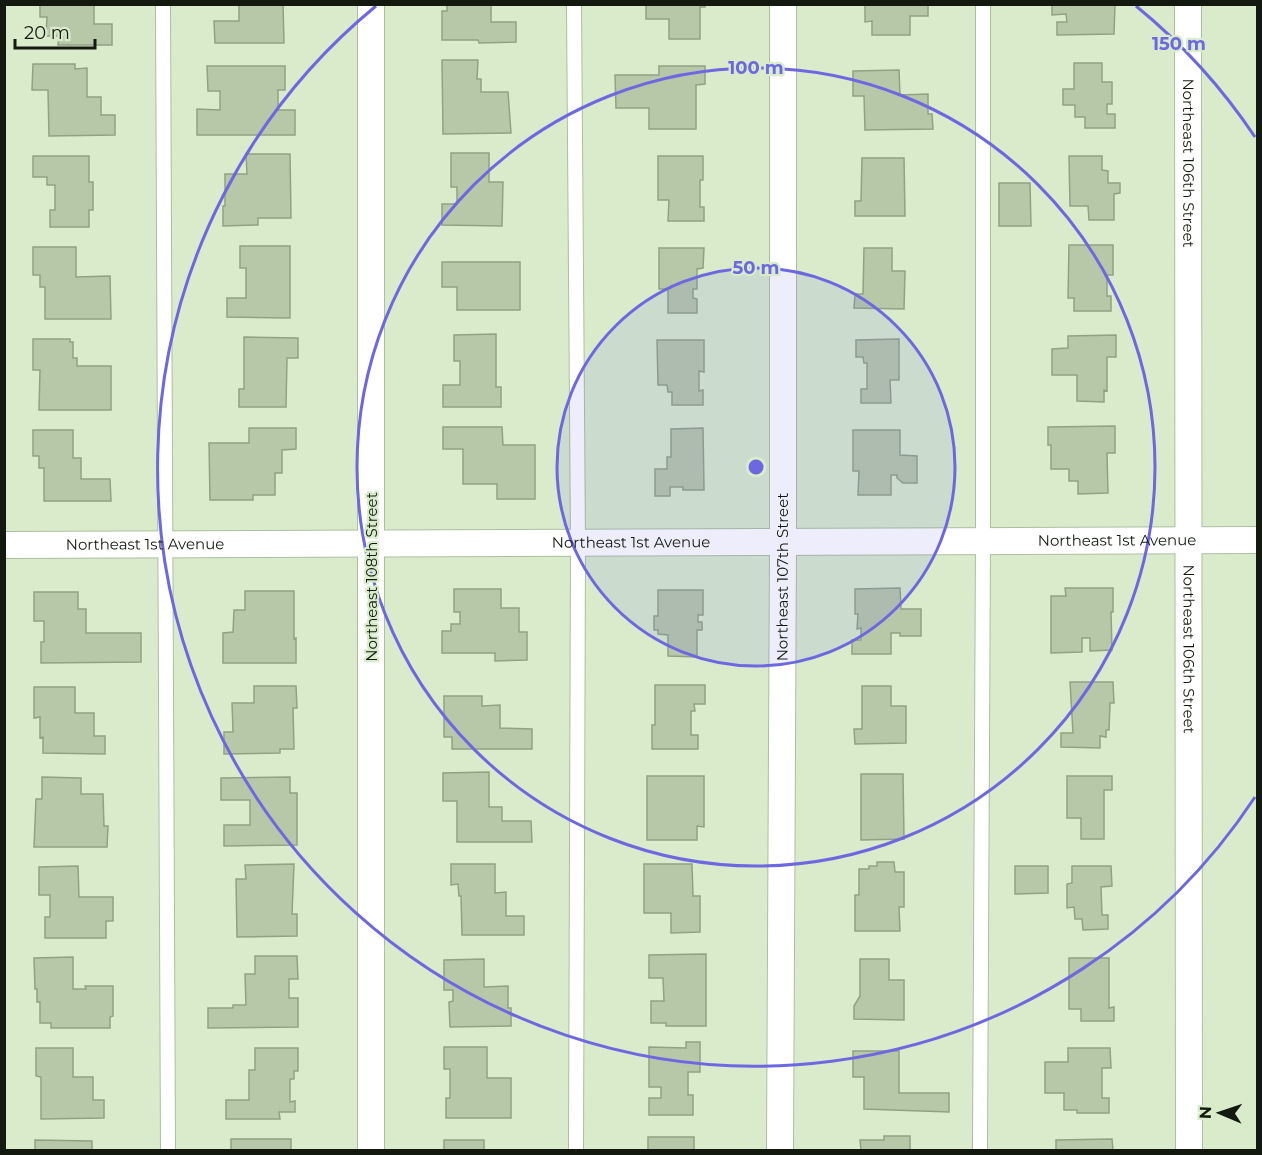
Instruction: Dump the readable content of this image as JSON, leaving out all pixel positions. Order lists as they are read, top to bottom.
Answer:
{
  "streets": {
    "street": [
      "Northeast 106th Street",
      "Northeast 1st Avenue",
      "Northeast 108th Street",
      "Northeast 107th Street"
    ]
  },
  "crossings": [
    ["Northeast 106th Street", "Northeast 1st Avenue"],
    ["Northeast 1st Avenue", "Northeast 108th Street"],
    ["Northeast 1st Avenue", "Northeast 107th Street"]
  ],
  "scale_bar": "20 m",
  "north": "left",
  "rings": ["150 m", "100 m", "50 m"]
}
